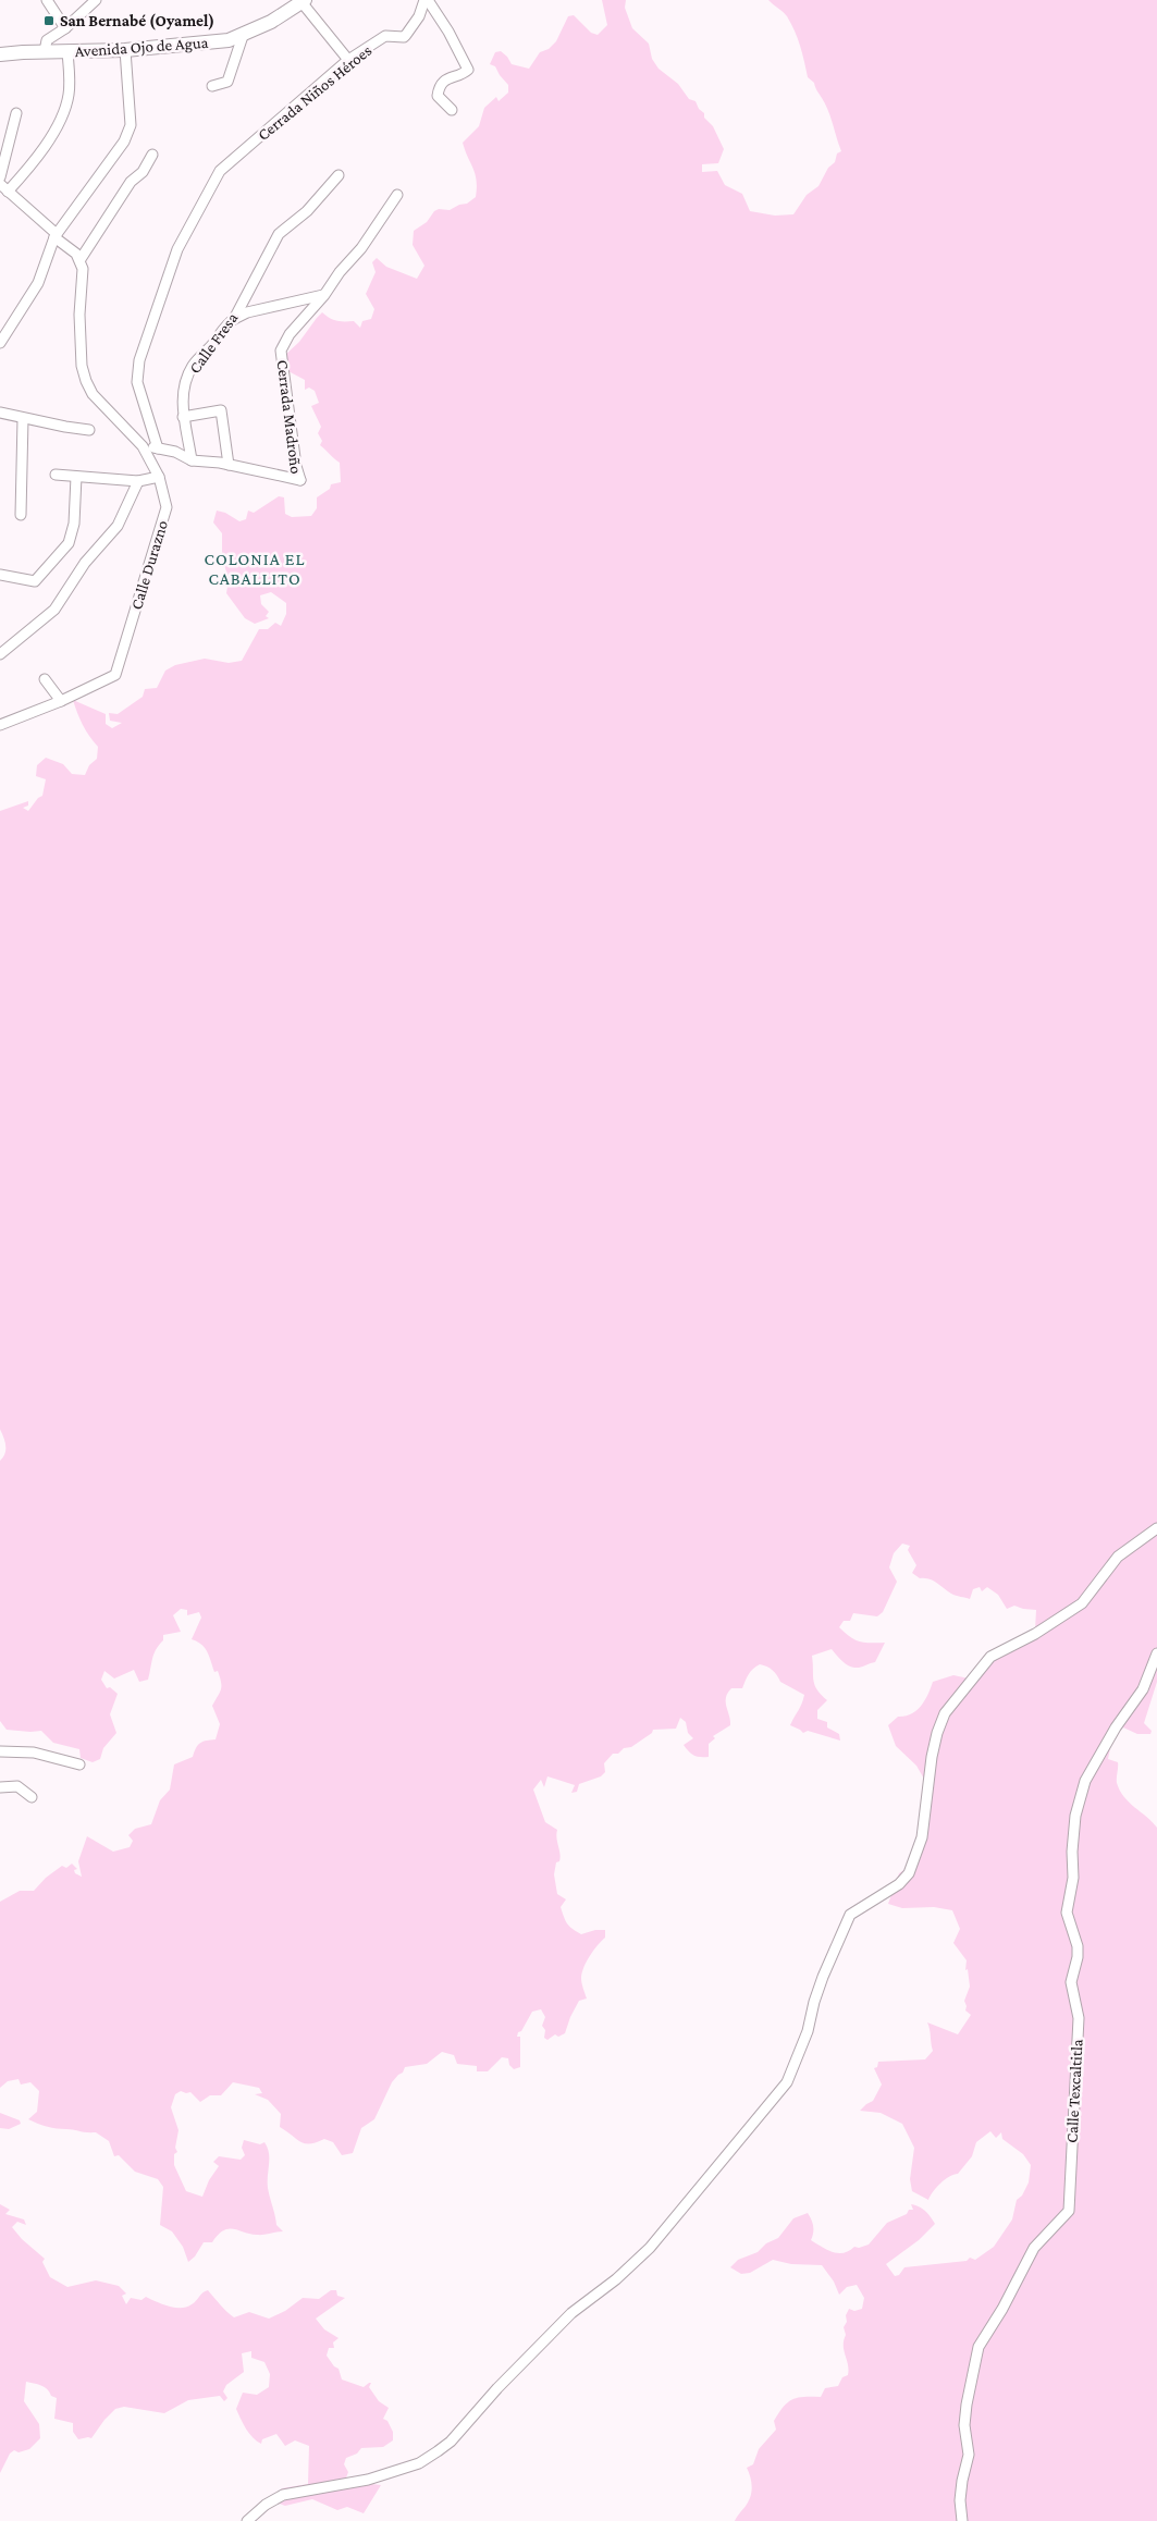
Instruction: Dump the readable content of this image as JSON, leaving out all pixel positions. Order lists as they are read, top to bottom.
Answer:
{
  "streets": {
    "street": [
      "Avenida Ojo de Agua",
      "Cerrada Niños Héroes",
      "Calle Fresa",
      "Cerrada Madroño",
      "Calle Durazno",
      "Calle Texcaltitla"
    ]
  },
  "crossings": [
    ["Calle Fresa", "Cerrada Madroño"]
  ],
  "districts": ["COLONIA EL CABALLITO"],
  "places": {
    "transit": ["San Bernabé (Oyamel)"]
  }
}
